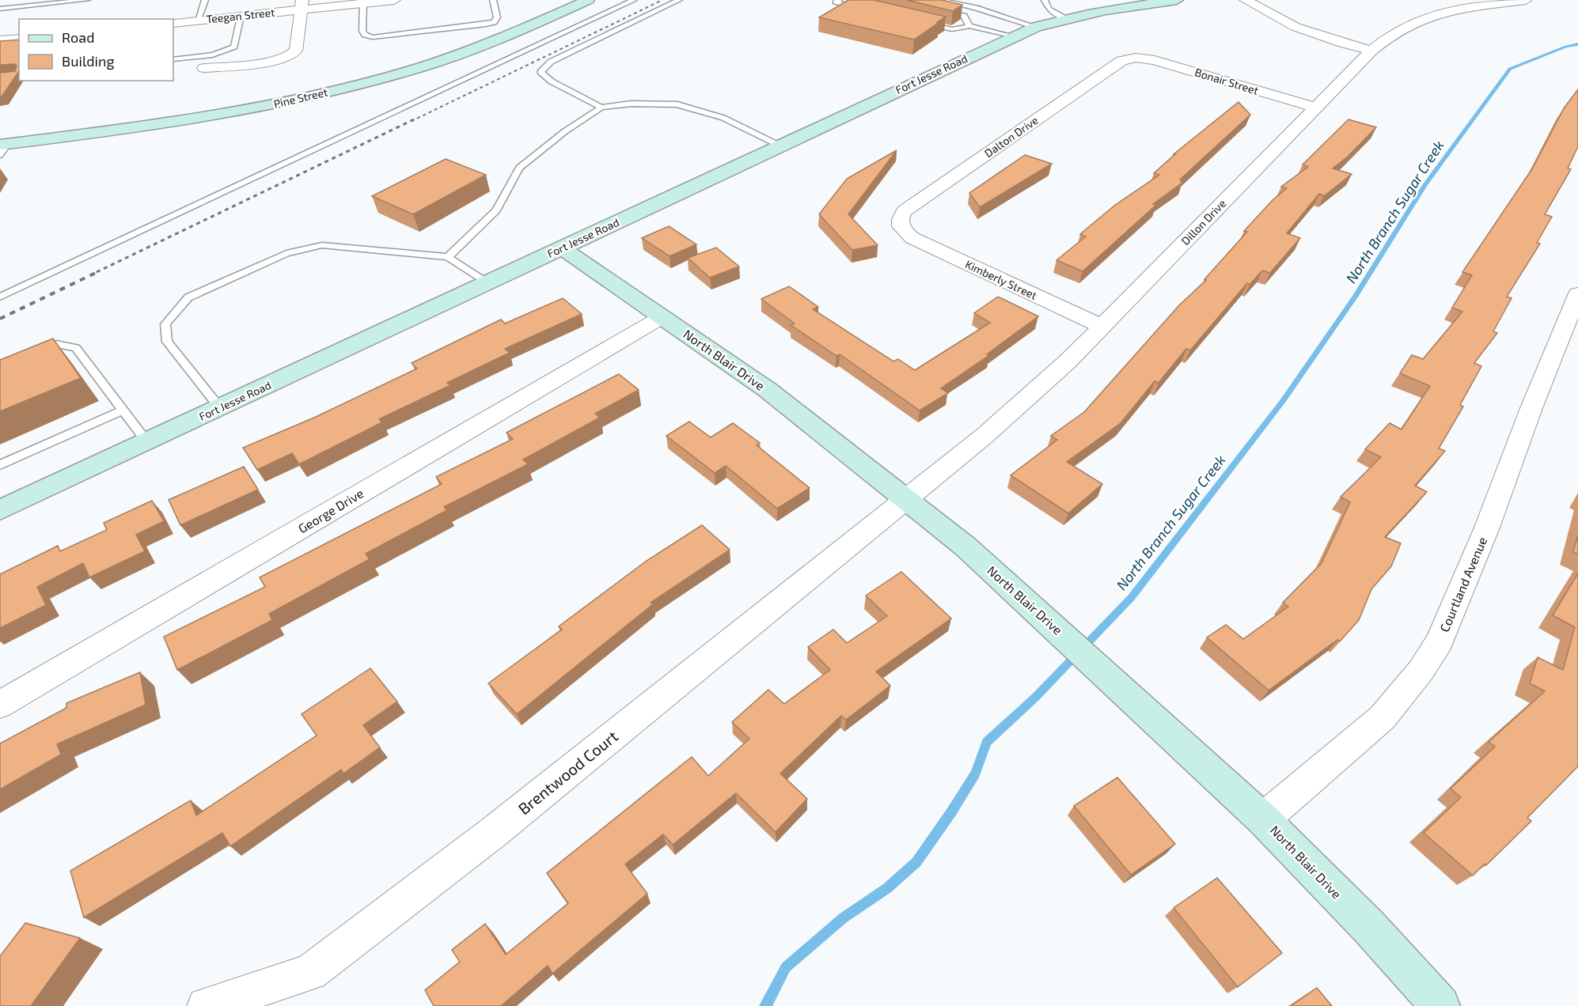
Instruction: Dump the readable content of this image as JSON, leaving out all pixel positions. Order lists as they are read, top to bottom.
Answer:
{
  "streets": {
    "street": [
      "Teegan Street",
      "Fort Jesse Road",
      "Bonair Street",
      "Pine Street",
      "Dalton Drive",
      "Dillon Drive",
      "Kimberly Street",
      "North Blair Drive",
      "George Drive",
      "Courtland Avenue",
      "Brentwood Court"
    ]
  },
  "crossings": [
    ["Fort Jesse Road", "North Blair Drive"],
    ["Bonair Street", "Dalton Drive"],
    ["Bonair Street", "Dillon Drive"],
    ["Dalton Drive", "Kimberly Street"],
    ["Dillon Drive", "Kimberly Street"],
    ["Dillon Drive", "North Blair Drive"],
    ["Dillon Drive", "Brentwood Court"],
    ["North Blair Drive", "George Drive"],
    ["North Blair Drive", "Courtland Avenue"],
    ["North Blair Drive", "Brentwood Court"]
  ],
  "water": ["North Branch Sugar Creek"],
  "legend": ["Road", "Building"]
}
